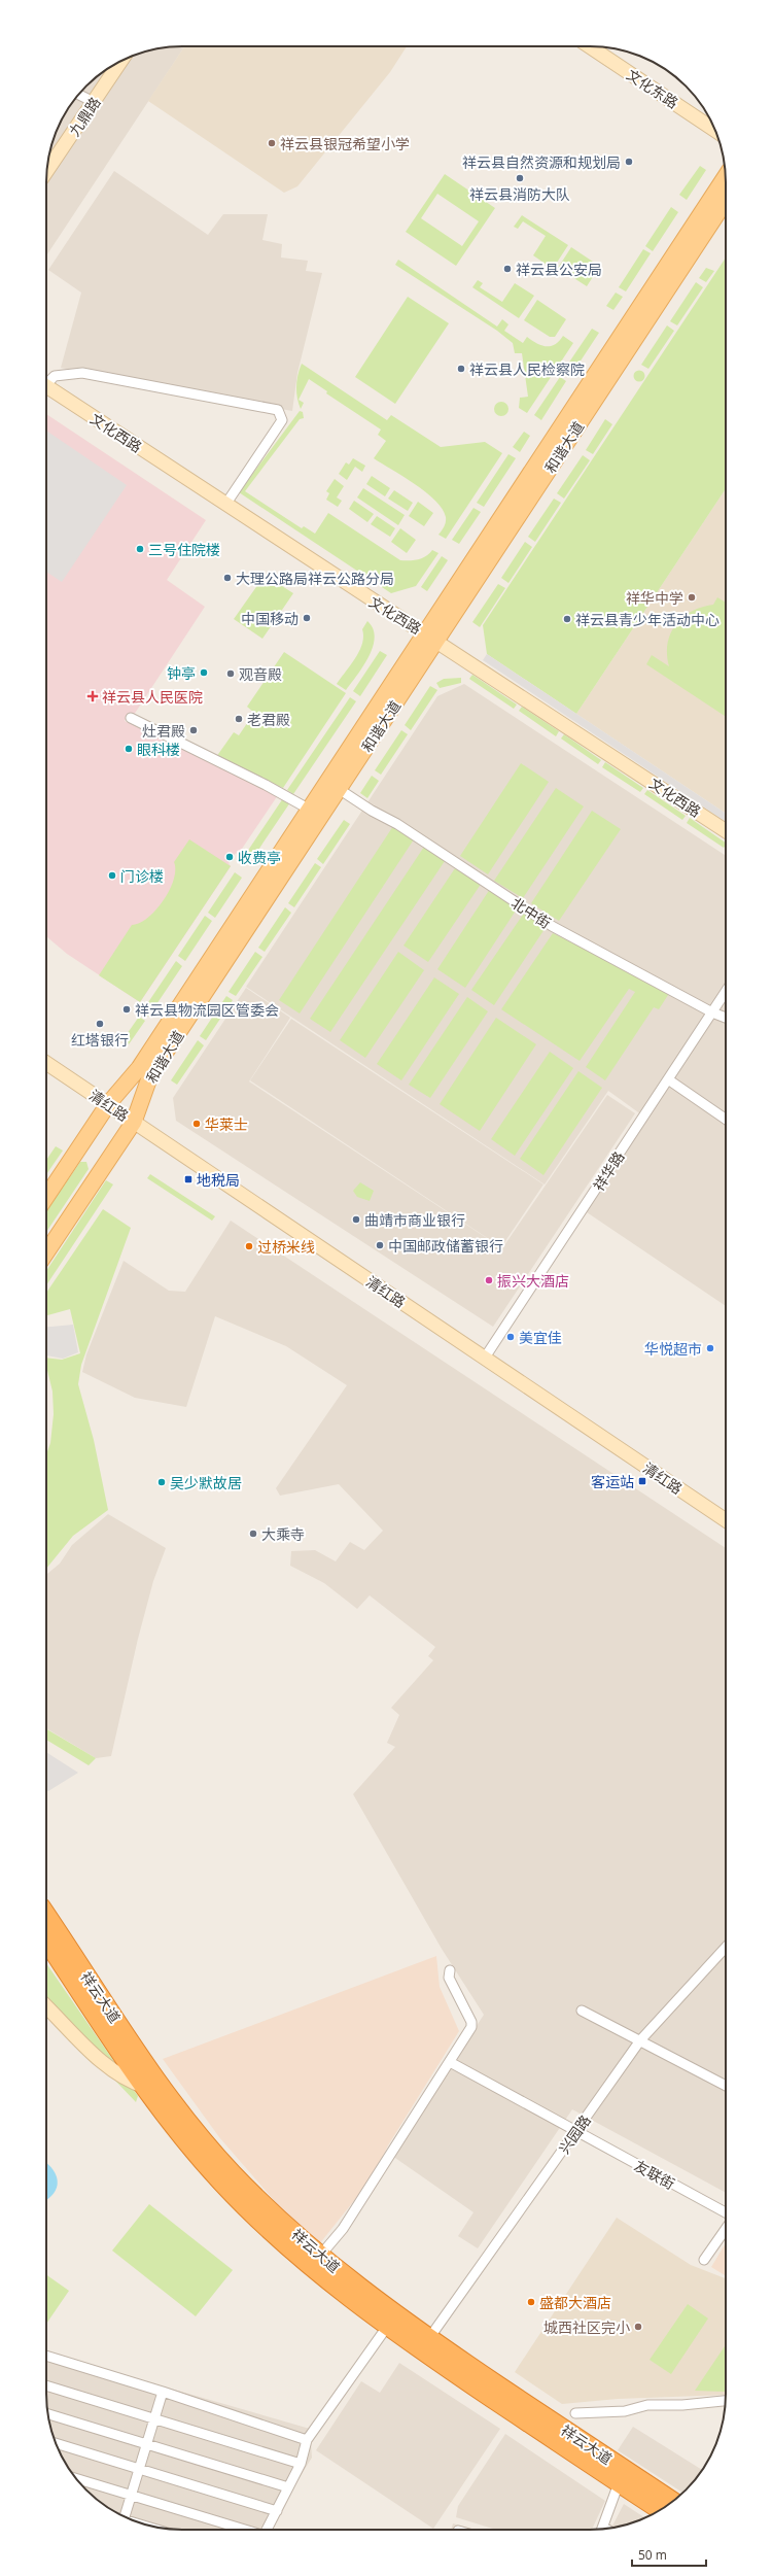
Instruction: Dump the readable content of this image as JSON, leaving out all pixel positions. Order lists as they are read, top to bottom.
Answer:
{
  "streets": {
    "highway": ["祥云大道"],
    "main road": ["和谐大道"],
    "street": [
      "文化东路",
      "九鼎路",
      "文化西路",
      "北中街",
      "清红路",
      "祥华路",
      "兴园路",
      "友联街"
    ]
  },
  "crossings": [
    ["文化西路", "和谐大道"],
    ["和谐大道", "北中街"],
    ["和谐大道", "清红路"],
    ["北中街", "祥华路"],
    ["清红路", "祥华路"],
    ["祥云大道", "兴园路"],
    ["兴园路", "友联街"]
  ],
  "places": {
    "other": [
      "祥云县银冠希望小学",
      "祥云县自然资源和规划局",
      "祥云县消防大队",
      "祥云县公安局",
      "祥云县人民检察院",
      "三号住院楼",
      "大理公路局祥云公路分局",
      "祥华中学",
      "中国移动",
      "祥云县青少年活动中心",
      "钟亭",
      "观音殿",
      "老君殿",
      "灶君殿",
      "眼科楼",
      "收费亭",
      "门诊楼",
      "祥云县物流园区管委会",
      "红塔银行",
      "华莱士",
      "曲靖市商业银行",
      "中国邮政储蓄银行",
      "过桥米线",
      "振兴大酒店",
      "美宜佳",
      "华悦超市",
      "吴少默故居",
      "大乘寺",
      "盛都大酒店",
      "城西社区完小"
    ],
    "health": ["祥云县人民医院"],
    "transit": ["地税局", "客运站"]
  },
  "scale_bar": "50 m"
}
